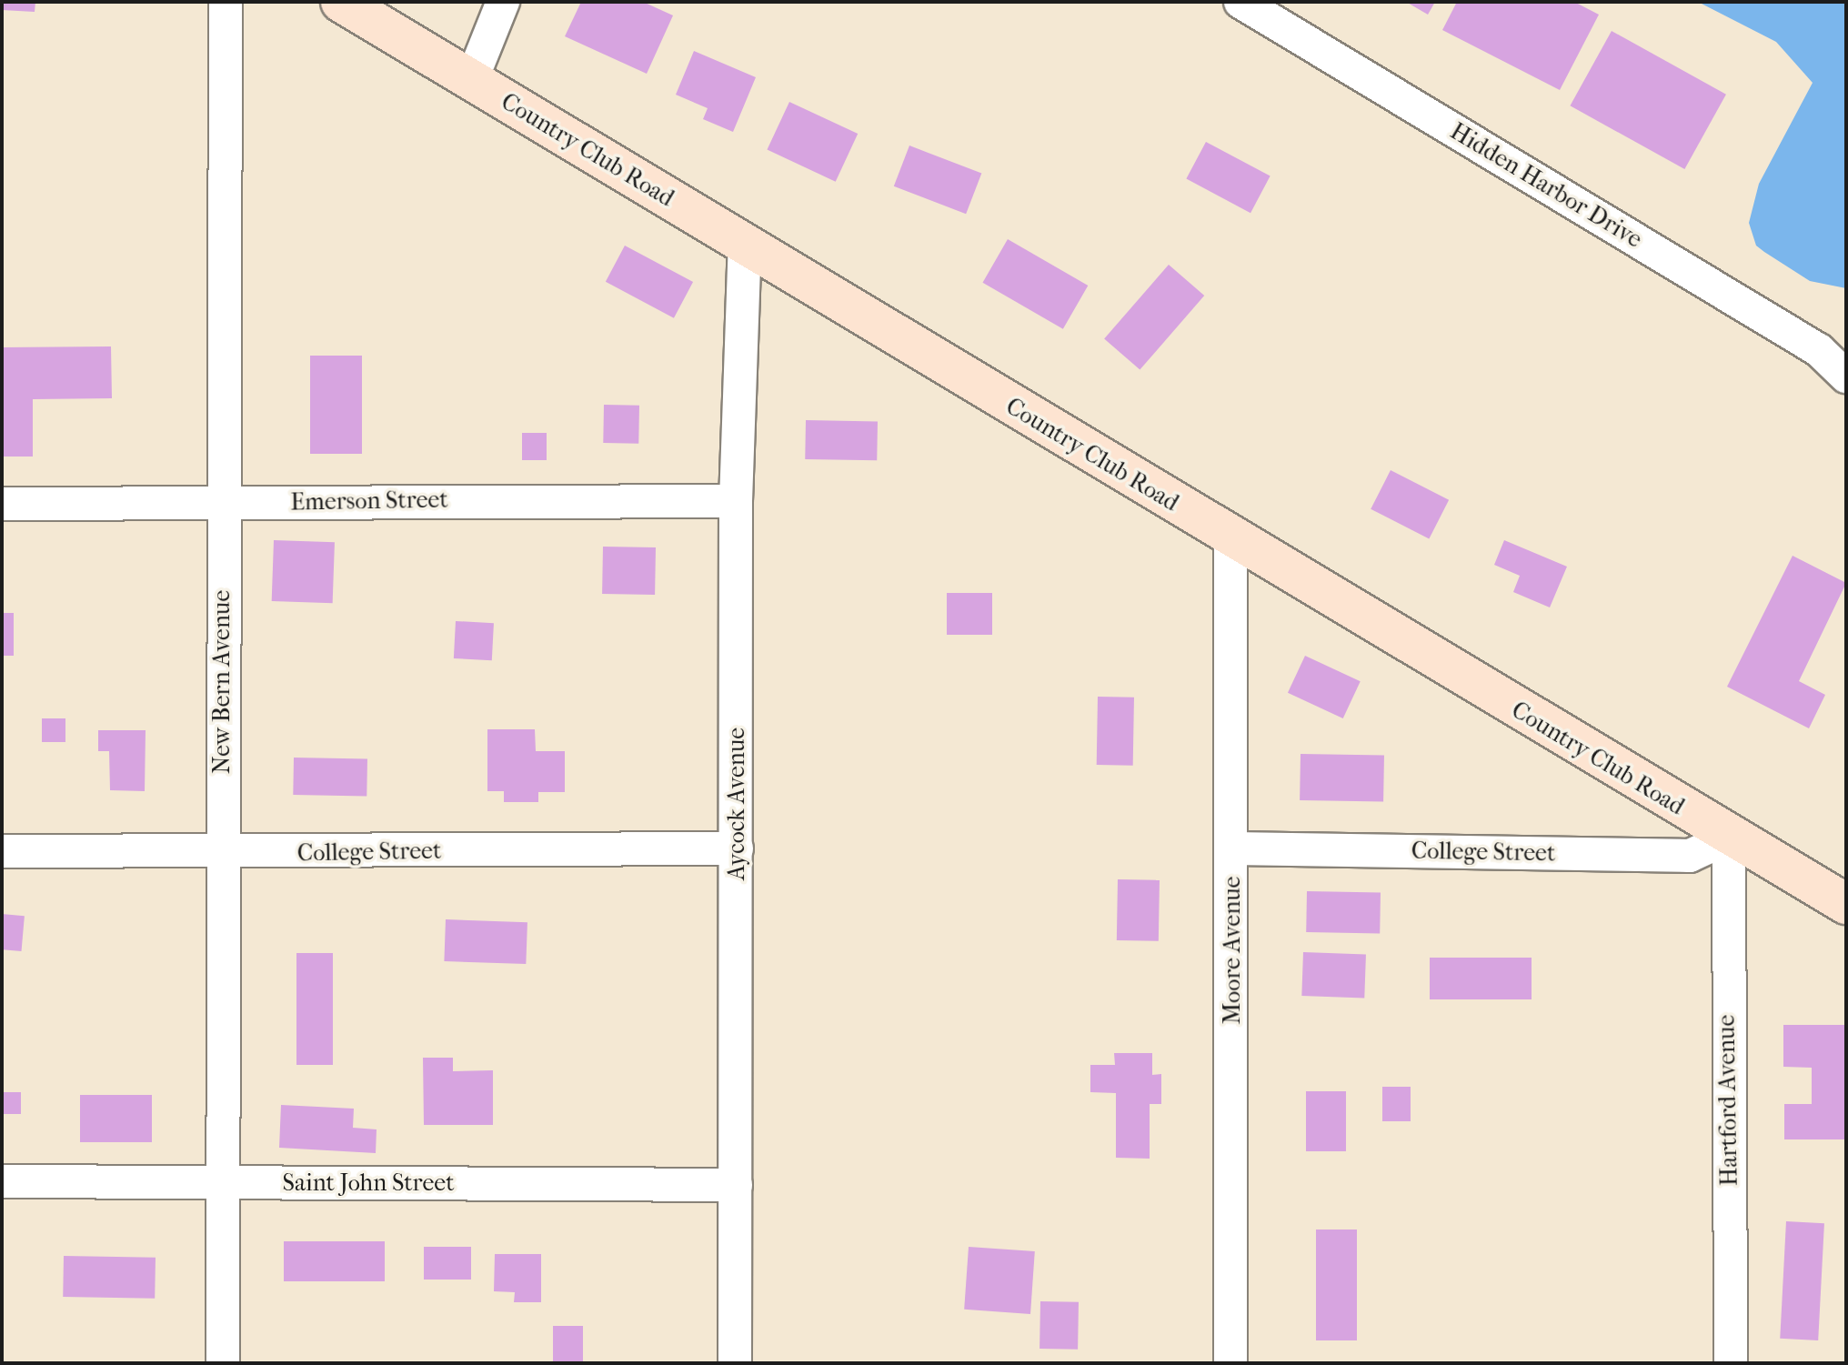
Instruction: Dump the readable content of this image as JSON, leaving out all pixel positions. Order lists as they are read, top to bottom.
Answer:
{
  "streets": {
    "street": [
      "Country Club Road",
      "Hidden Harbor Drive",
      "Emerson Street",
      "New Bern Avenue",
      "Aycock Avenue",
      "College Street",
      "Moore Avenue",
      "Hartford Avenue",
      "Saint John Street"
    ]
  },
  "crossings": [
    ["Country Club Road", "Aycock Avenue"],
    ["Country Club Road", "College Street"],
    ["Country Club Road", "Moore Avenue"],
    ["Country Club Road", "Hartford Avenue"],
    ["Emerson Street", "New Bern Avenue"],
    ["Emerson Street", "Aycock Avenue"],
    ["New Bern Avenue", "College Street"],
    ["New Bern Avenue", "Saint John Street"],
    ["Aycock Avenue", "College Street"],
    ["Aycock Avenue", "Saint John Street"],
    ["College Street", "Moore Avenue"],
    ["College Street", "Hartford Avenue"]
  ]
}
